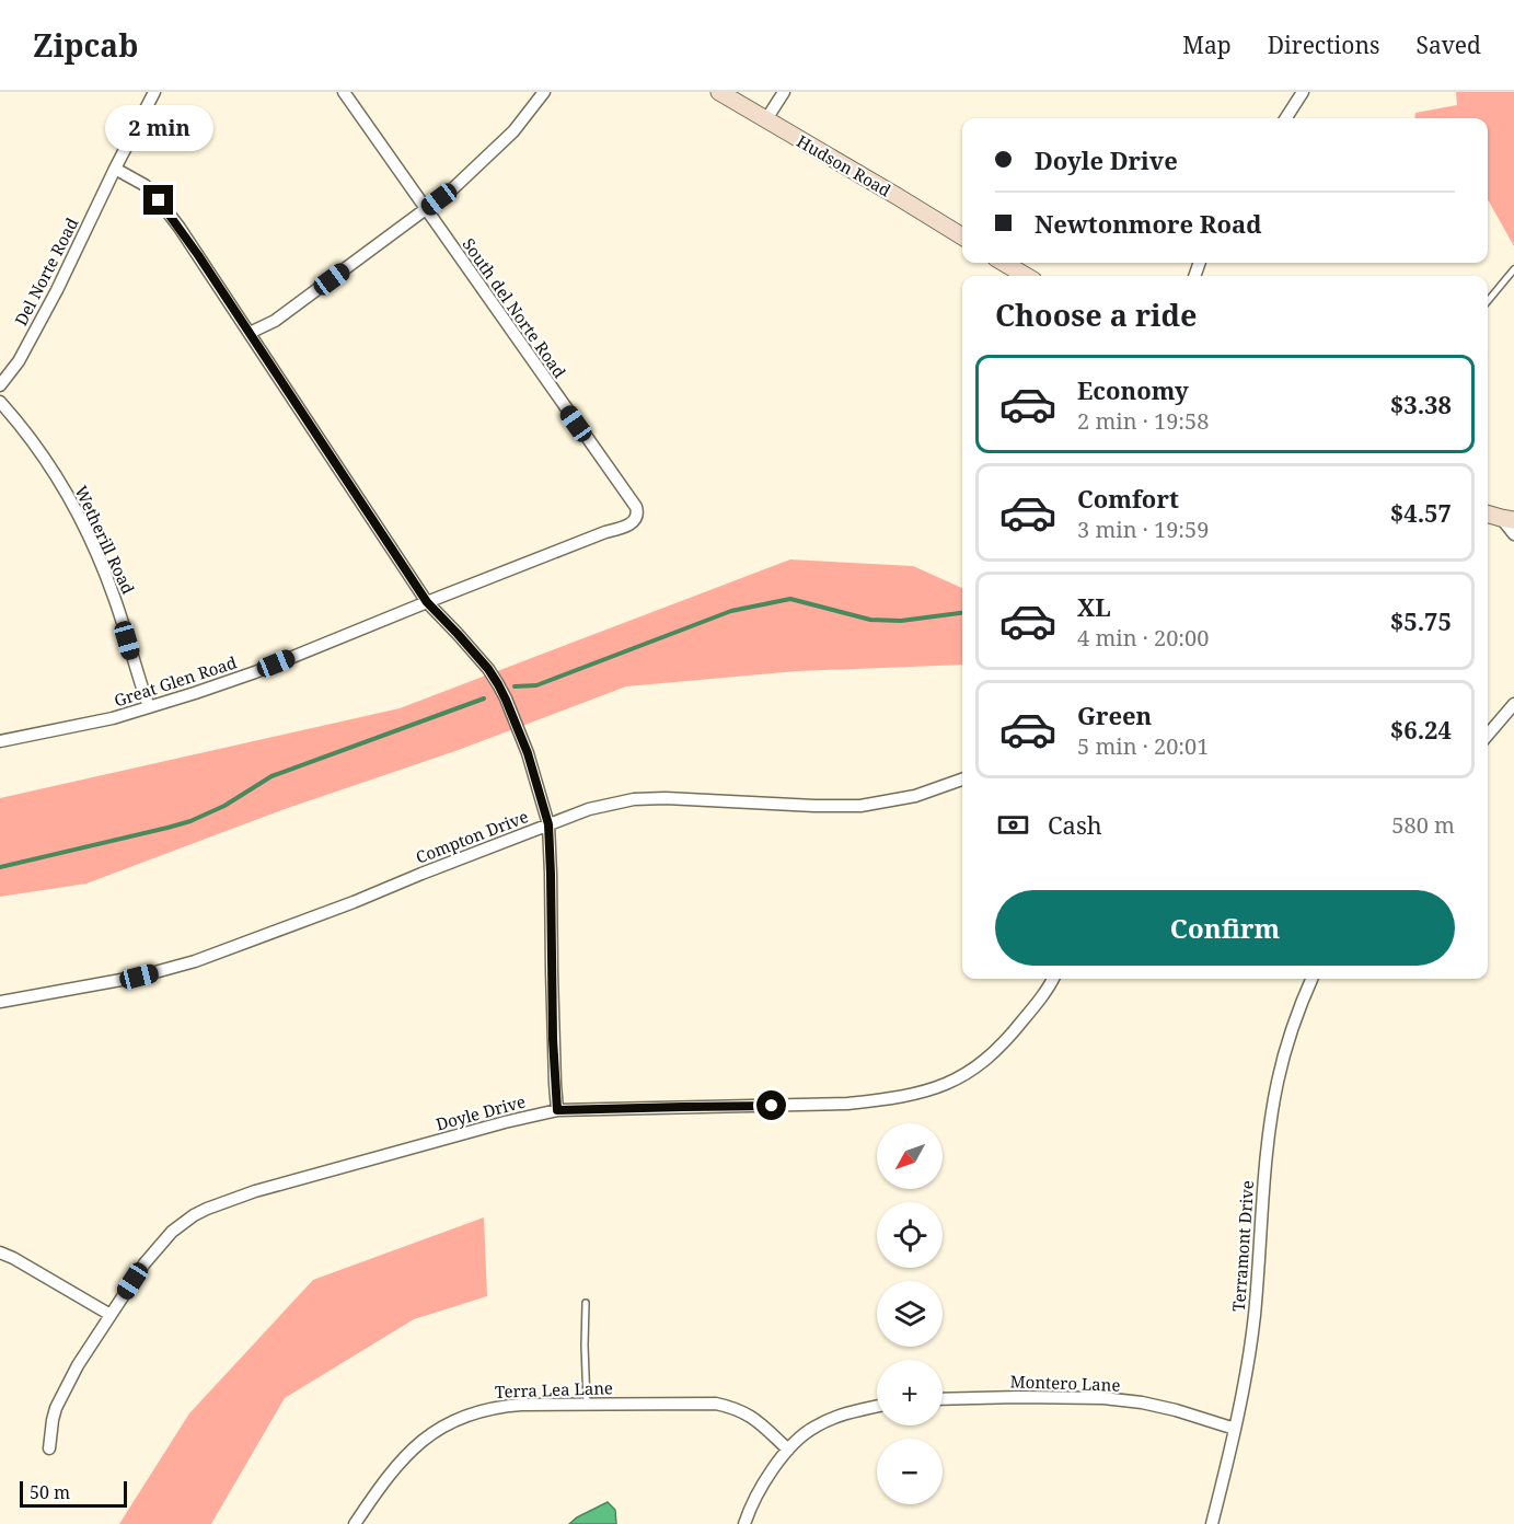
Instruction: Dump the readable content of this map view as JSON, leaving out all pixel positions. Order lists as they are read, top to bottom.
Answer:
{
  "streets": {
    "street": [
      "Hudson Road",
      "Del Norte Road",
      "South del Norte Road",
      "Wetherill Road",
      "Great Glen Road",
      "Compton Drive",
      "Doyle Drive",
      "Terramont Drive",
      "Montero Lane",
      "Terra Lea Lane"
    ]
  },
  "crossings": [
    ["South del Norte Road", "Great Glen Road"],
    ["Wetherill Road", "Great Glen Road"],
    ["Terramont Drive", "Montero Lane"]
  ],
  "scale_bar": "50 m",
  "north": "bottom left",
  "page": {
    "header": "Zipcab",
    "nav": ["Map", "Directions", "Saved"],
    "bubble": "2 min",
    "banner": ["Doyle Drive", "Newtonmore Road"],
    "heading": "Choose a ride",
    "list": [
      {
        "name": "Economy",
        "note": "2 min · 19:58",
        "value": "$3.38"
      },
      {
        "name": "Comfort",
        "note": "3 min · 19:59",
        "value": "$4.57"
      },
      {
        "name": "XL",
        "note": "4 min · 20:00",
        "value": "$5.75"
      },
      {
        "name": "Green",
        "note": "5 min · 20:01",
        "value": "$6.24"
      }
    ],
    "pay": ["Cash", "580 m"],
    "buttons": "Confirm",
    "map_buttons": ["+", "−"],
    "scale": "50 m"
  }
}
